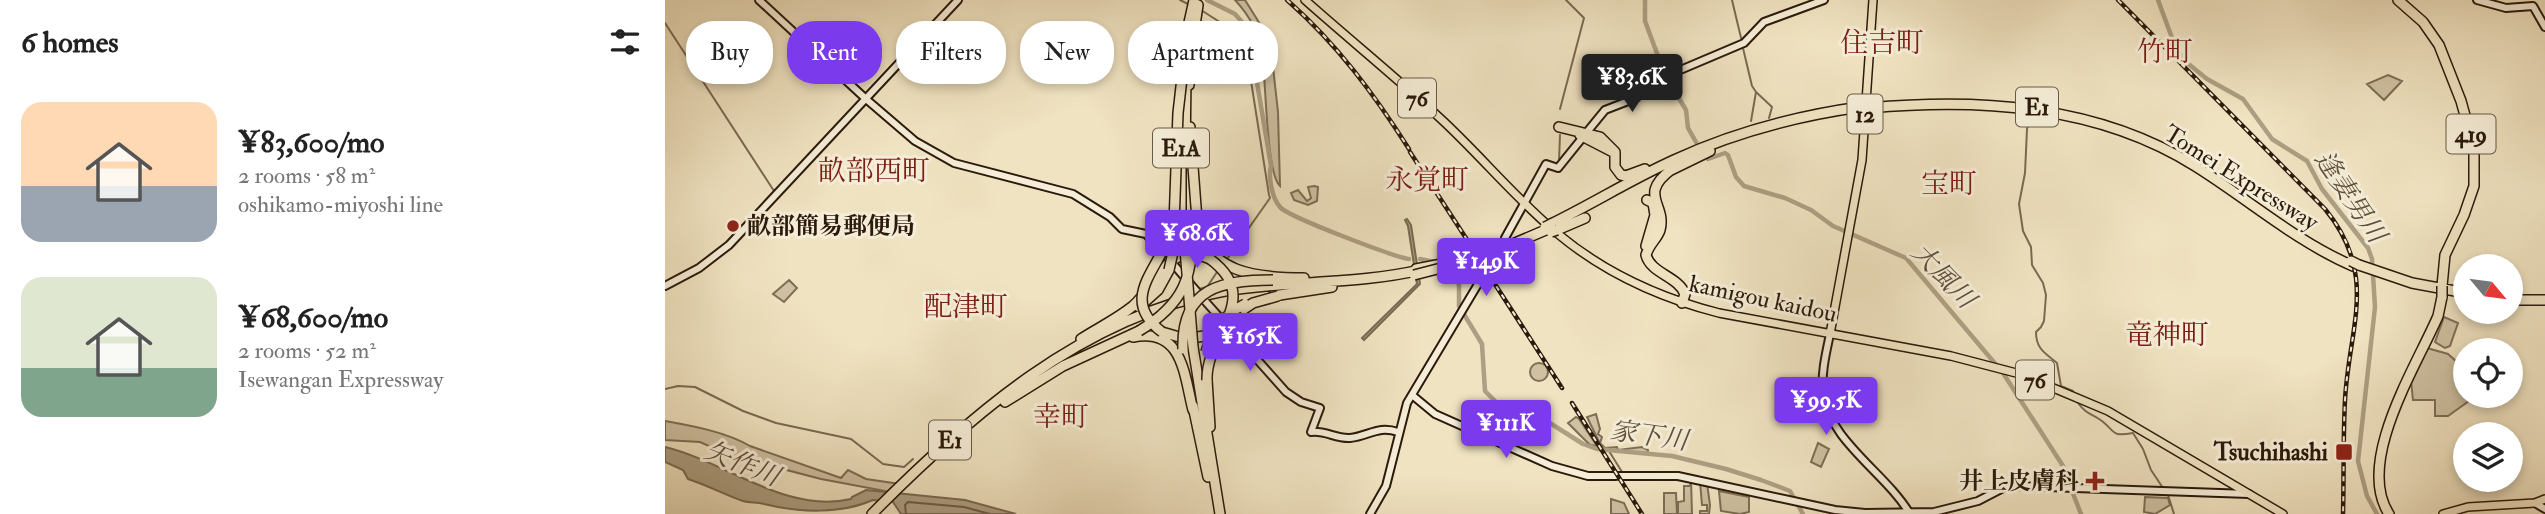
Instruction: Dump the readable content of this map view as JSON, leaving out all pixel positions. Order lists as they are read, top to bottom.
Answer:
{
  "streets": {
    "highway": [
      "E1",
      "419",
      "E1A",
      "Tomei Expressway"
    ],
    "main road": ["76", "12", "kamigou kaidou"]
  },
  "crossings": [
    ["12", "kamigou kaidou"]
  ],
  "districts": [
    "住吉町",
    "竹町",
    "畝部西町",
    "永覚町",
    "宝町",
    "配津町",
    "竜神町",
    "幸町"
  ],
  "water": [
    "逢妻男川",
    "大風川",
    "家下川",
    "矢作川"
  ],
  "places": {
    "other": ["畝部簡易郵便局"],
    "transit": ["Tsuchihashi"],
    "health": ["井上皮膚科"]
  },
  "north": "bottom right",
  "page": {
    "heading": "6 homes",
    "chip": [
      "Buy",
      "Rent",
      "Filters",
      "New",
      "Apartment"
    ],
    "price": [
      "¥83.6K",
      "¥68.6K",
      "¥149K",
      "¥165K",
      "¥99.5K",
      "¥111K"
    ],
    "list": [
      {
        "name": "¥83,600/mo",
        "note": "2 rooms · 58 m² · oshikamo-miyoshi line"
      },
      {
        "name": "¥68,600/mo",
        "note": "2 rooms · 52 m² · Isewangan Expressway"
      }
    ]
  }
}
